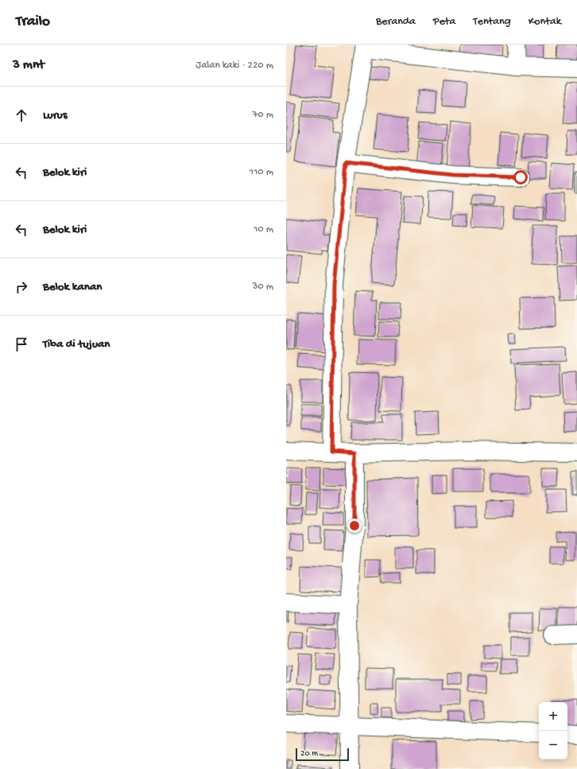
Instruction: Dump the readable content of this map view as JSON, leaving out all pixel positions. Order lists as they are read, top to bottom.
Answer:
{
  "scale_bar": "20 m",
  "page": {
    "header": "Trailo",
    "nav": [
      "Beranda",
      "Peta",
      "Tentang",
      "Kontak"
    ],
    "heading": ["3 mnt", "Jalan kaki · 220 m"],
    "list": [
      ["Lurus", "70 m"],
      ["Belok kiri", "110 m"],
      ["Belok kiri", "10 m"],
      ["Belok kanan", "30 m"],
      "Tiba di tujuan"
    ],
    "map_buttons": ["+", "−"],
    "scale": "20 m"
  }
}
